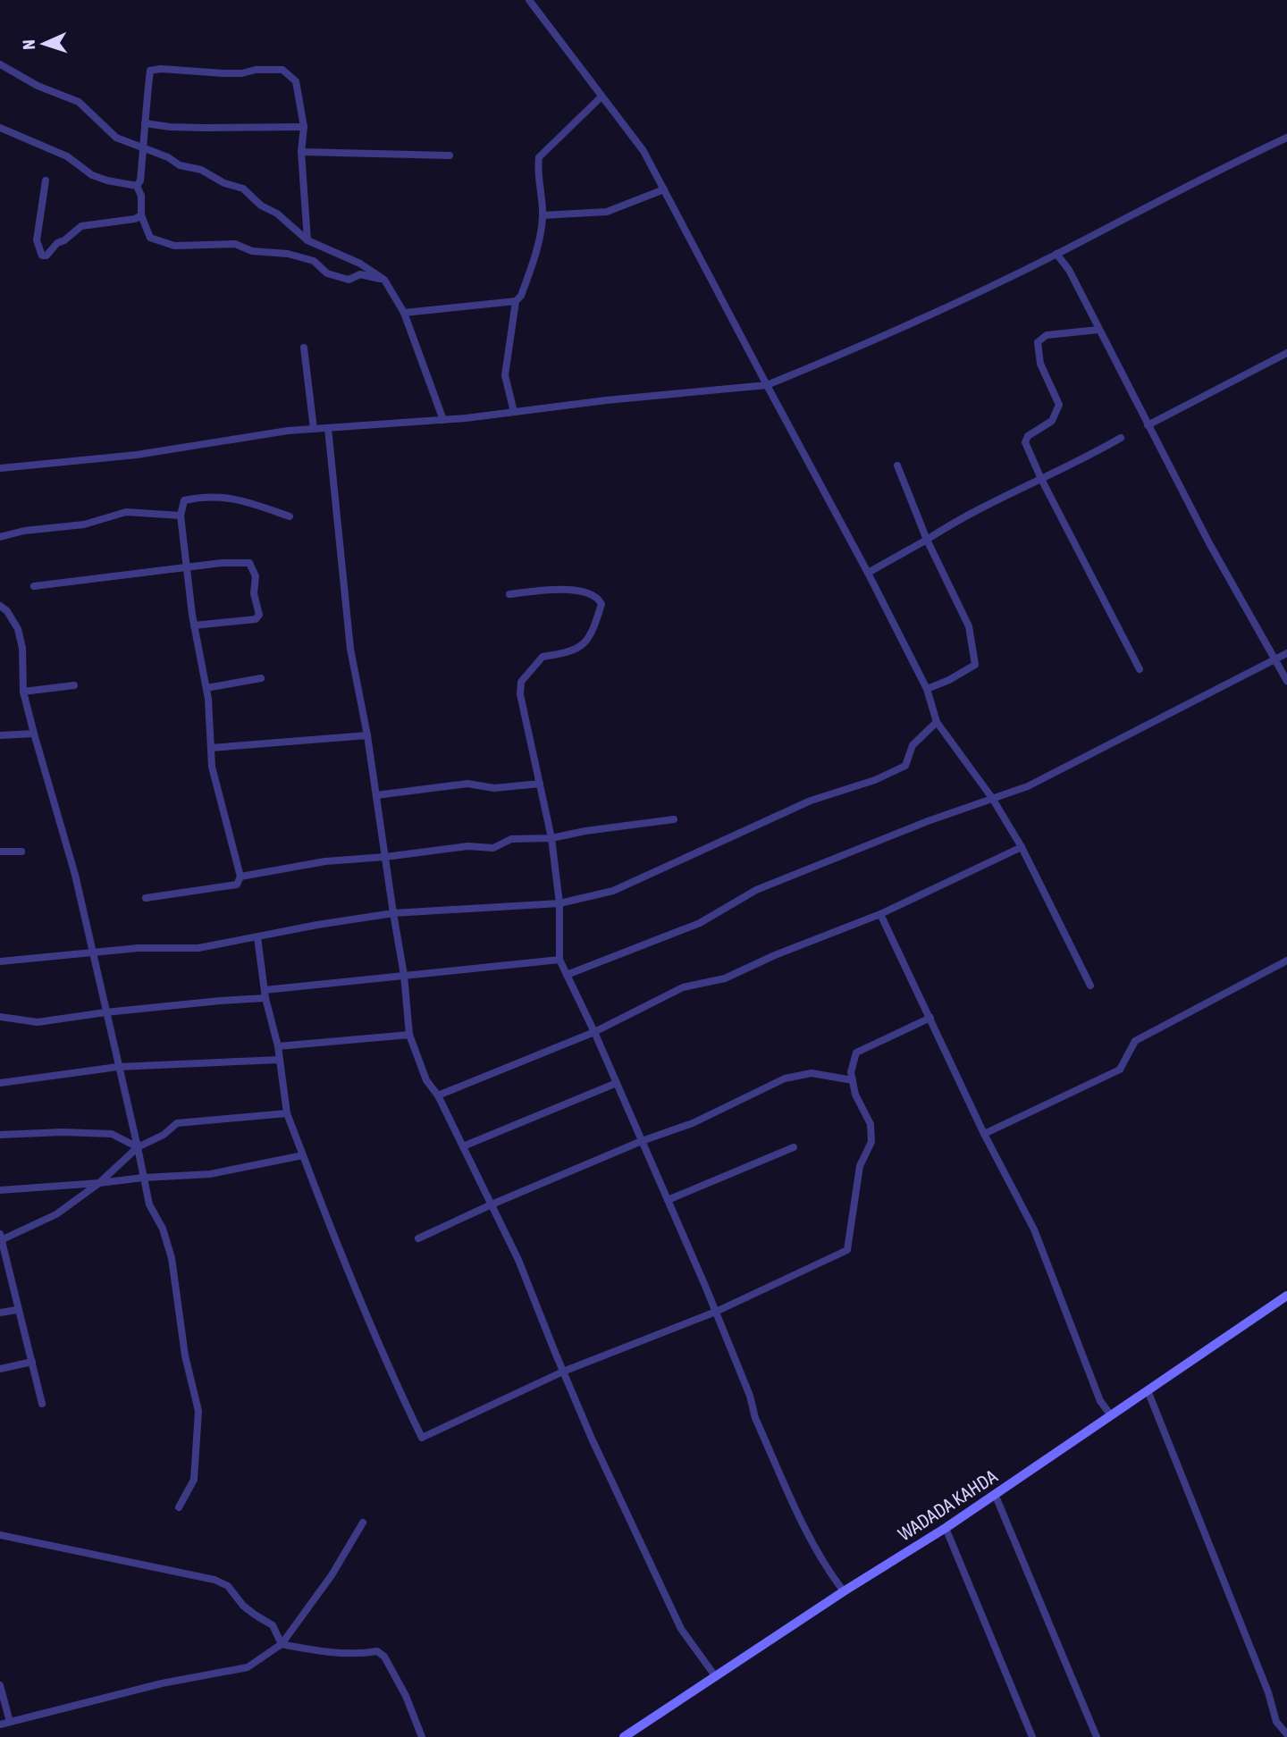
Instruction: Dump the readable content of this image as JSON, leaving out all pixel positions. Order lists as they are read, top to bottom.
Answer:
{
  "streets": {
    "main road": ["WADADA KAHDA"]
  },
  "north": "left"
}
